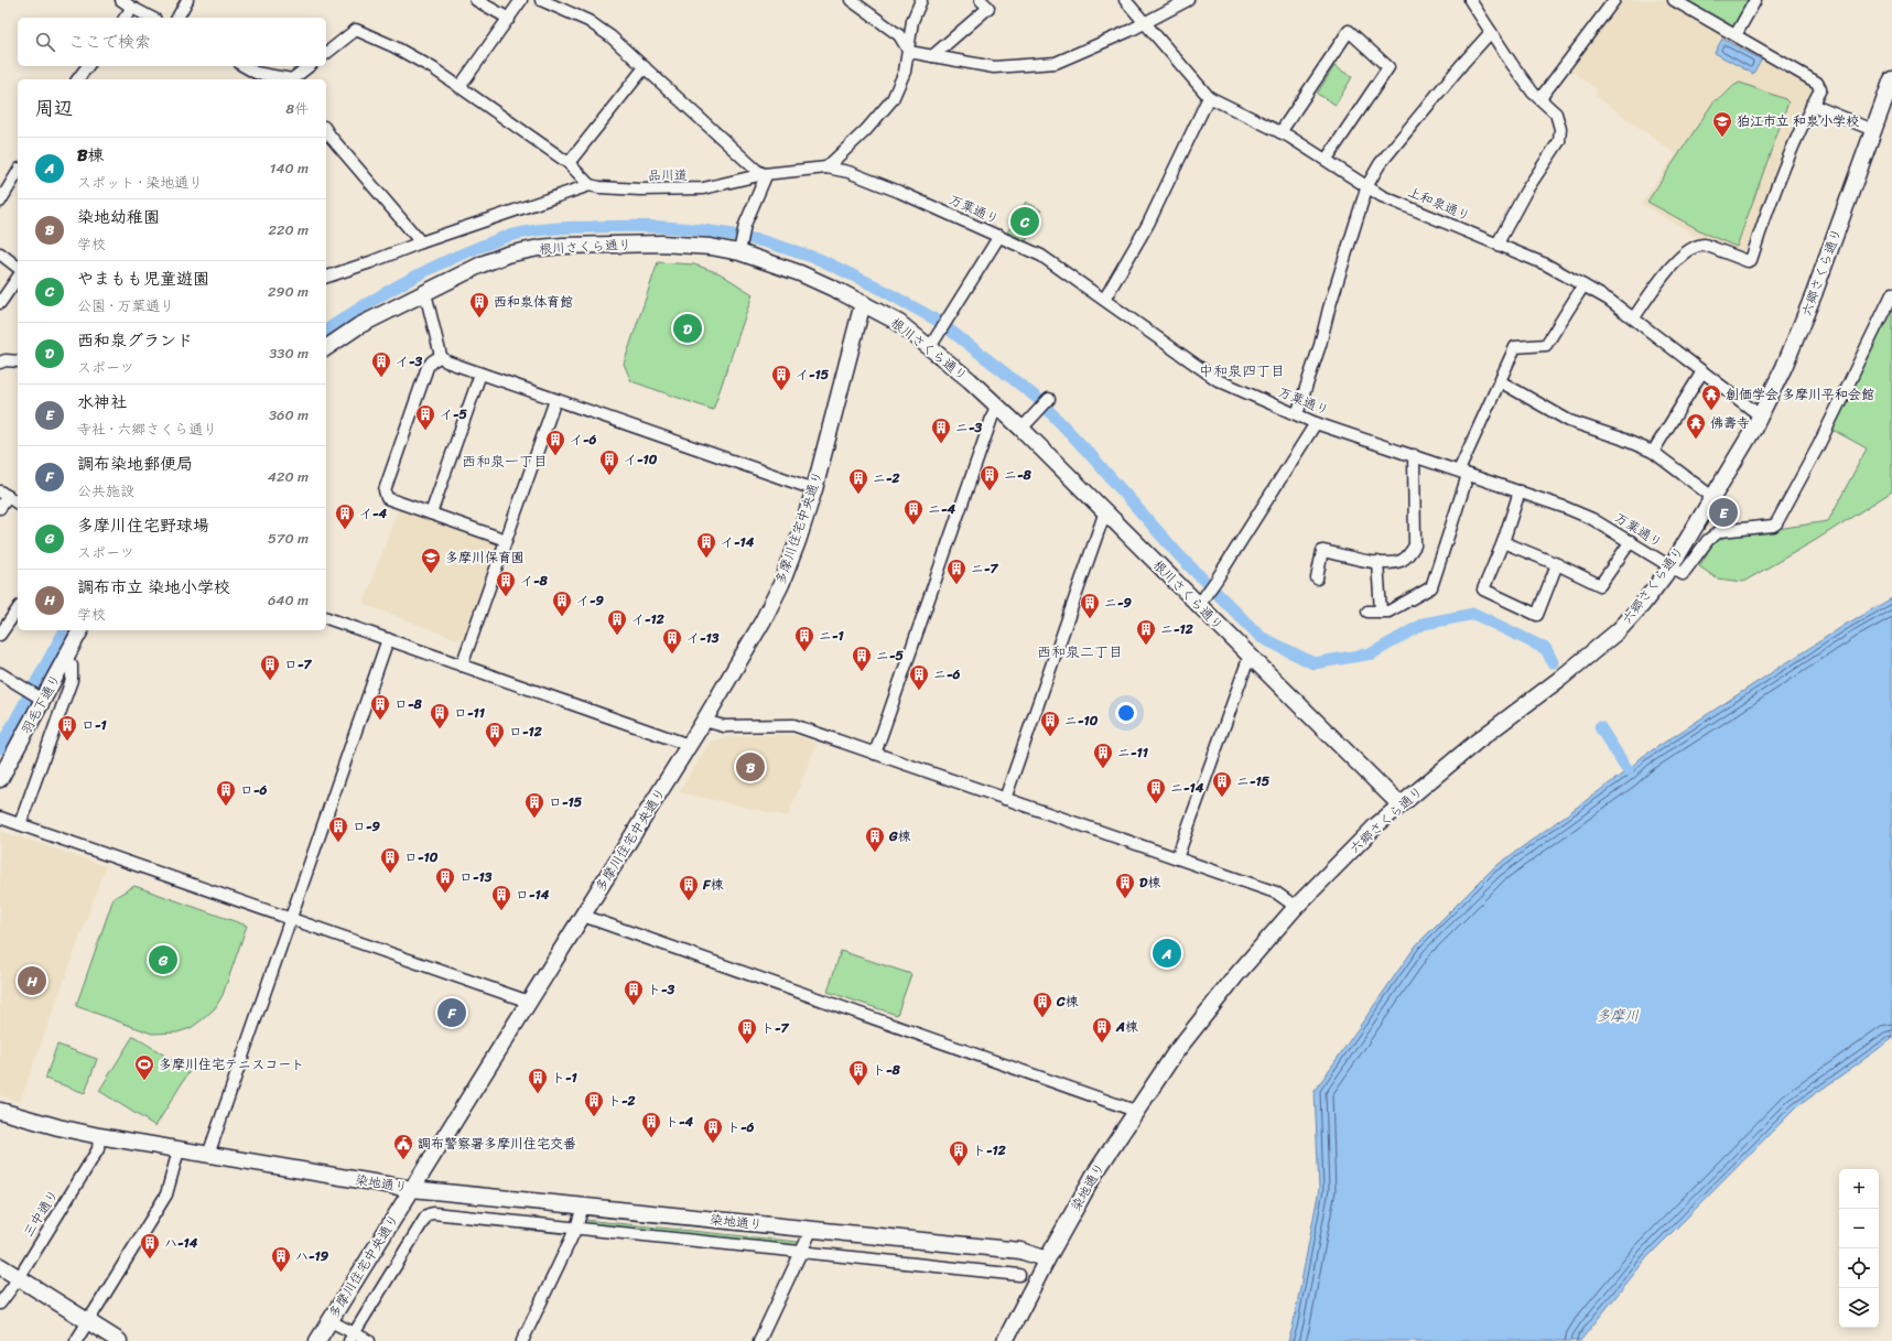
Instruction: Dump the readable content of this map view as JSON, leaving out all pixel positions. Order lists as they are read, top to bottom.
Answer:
{
  "streets": {
    "street": [
      "品川道",
      "上和泉通り",
      "万葉通り",
      "根川さくら通り",
      "六郷さくら通り",
      "多摩川住宅中央通り",
      "羽毛下通り",
      "染地通り",
      "三中通り"
    ]
  },
  "crossings": [
    ["品川道", "万葉通り"],
    ["上和泉通り", "六郷さくら通り"],
    ["万葉通り", "六郷さくら通り"],
    ["根川さくら通り", "六郷さくら通り"],
    ["根川さくら通り", "多摩川住宅中央通り"],
    ["六郷さくら通り", "染地通り"],
    ["多摩川住宅中央通り", "染地通り"],
    ["染地通り", "三中通り"]
  ],
  "districts": ["中和泉四丁目", "西和泉一丁目", "西和泉二丁目"],
  "water": ["多摩川"],
  "places": {
    "school or university": ["狛江市立 和泉小学校", "多摩川保育園"],
    "building": [
      "西和泉体育館",
      "イ-3",
      "イ-15",
      "イ-5",
      "ニ-3",
      "イ-6",
      "イ-10",
      "ニ-8",
      "ニ-2",
      "ニ-4",
      "イ-4",
      "イ-14",
      "ニ-7",
      "イ-8",
      "イ-9",
      "ニ-9",
      "イ-12",
      "ニ-12",
      "ニ-1",
      "イ-13",
      "ニ-5",
      "ロ-7",
      "ニ-6",
      "ロ-8",
      "ロ-11",
      "ニ-10",
      "ロ-1",
      "ロ-12",
      "ニ-11",
      "ニ-15",
      "ニ-14",
      "ロ-6",
      "ロ-15",
      "ロ-9",
      "G棟",
      "ロ-10",
      "ロ-13",
      "D棟",
      "F棟",
      "ロ-14",
      "ト-3",
      "C棟",
      "A棟",
      "ト-7",
      "ト-8",
      "ト-1",
      "ト-2",
      "ト-4",
      "ト-6",
      "ト-12",
      "ハ-14",
      "ハ-19"
    ],
    "temple": ["創価学会 多摩川平和会館", "佛壽寺"],
    "sports": ["多摩川住宅テニスコート"],
    "public building": ["調布警察署多摩川住宅交番"]
  },
  "page": {
    "search": "ここで検索",
    "heading": ["周辺", "8件"],
    "list": [
      {
        "mark": "A",
        "name": "B棟",
        "note": "スポット · 染地通り",
        "value": "140 m"
      },
      {
        "mark": "B",
        "name": "染地幼稚園",
        "note": "学校",
        "value": "220 m"
      },
      {
        "mark": "C",
        "name": "やまもも児童遊園",
        "note": "公園 · 万葉通り",
        "value": "290 m"
      },
      {
        "mark": "D",
        "name": "西和泉グランド",
        "note": "スポーツ",
        "value": "330 m"
      },
      {
        "mark": "E",
        "name": "水神社",
        "note": "寺社 · 六郷さくら通り",
        "value": "360 m"
      },
      {
        "mark": "F",
        "name": "調布染地郵便局",
        "note": "公共施設",
        "value": "420 m"
      },
      {
        "mark": "G",
        "name": "多摩川住宅野球場",
        "note": "スポーツ",
        "value": "570 m"
      },
      {
        "mark": "H",
        "name": "調布市立 染地小学校",
        "note": "学校",
        "value": "640 m"
      }
    ],
    "pins": [
      "C",
      "D",
      "E",
      "B",
      "A",
      "G",
      "H",
      "F"
    ],
    "map_buttons": ["+", "−"]
  }
}
